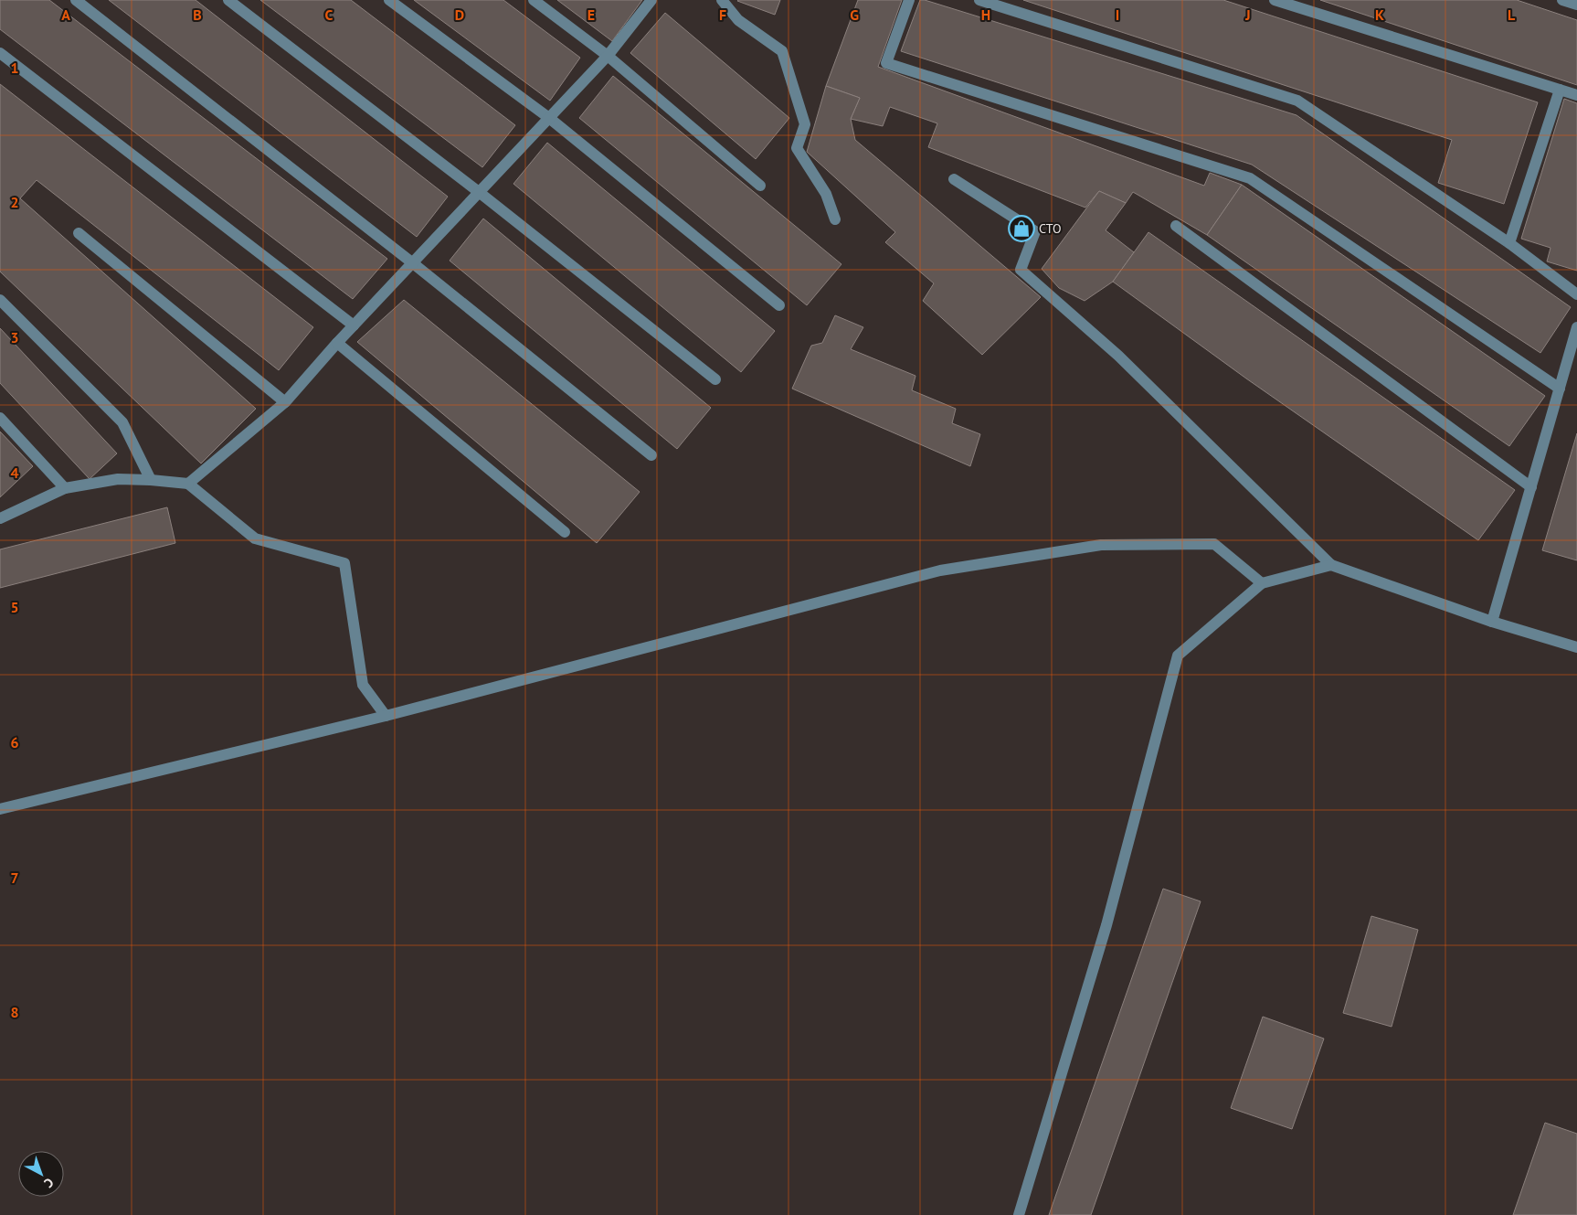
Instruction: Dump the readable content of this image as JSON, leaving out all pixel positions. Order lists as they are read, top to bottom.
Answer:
{
  "places": {
    "shop": ["СТО"]
  },
  "north": "bottom right",
  "grid": {
    "columns": [
      "A",
      "B",
      "C",
      "D",
      "E",
      "F",
      "G",
      "H",
      "I",
      "J",
      "K",
      "L"
    ],
    "rows": [
      "1",
      "2",
      "3",
      "4",
      "5",
      "6",
      "7",
      "8"
    ]
  }
}
